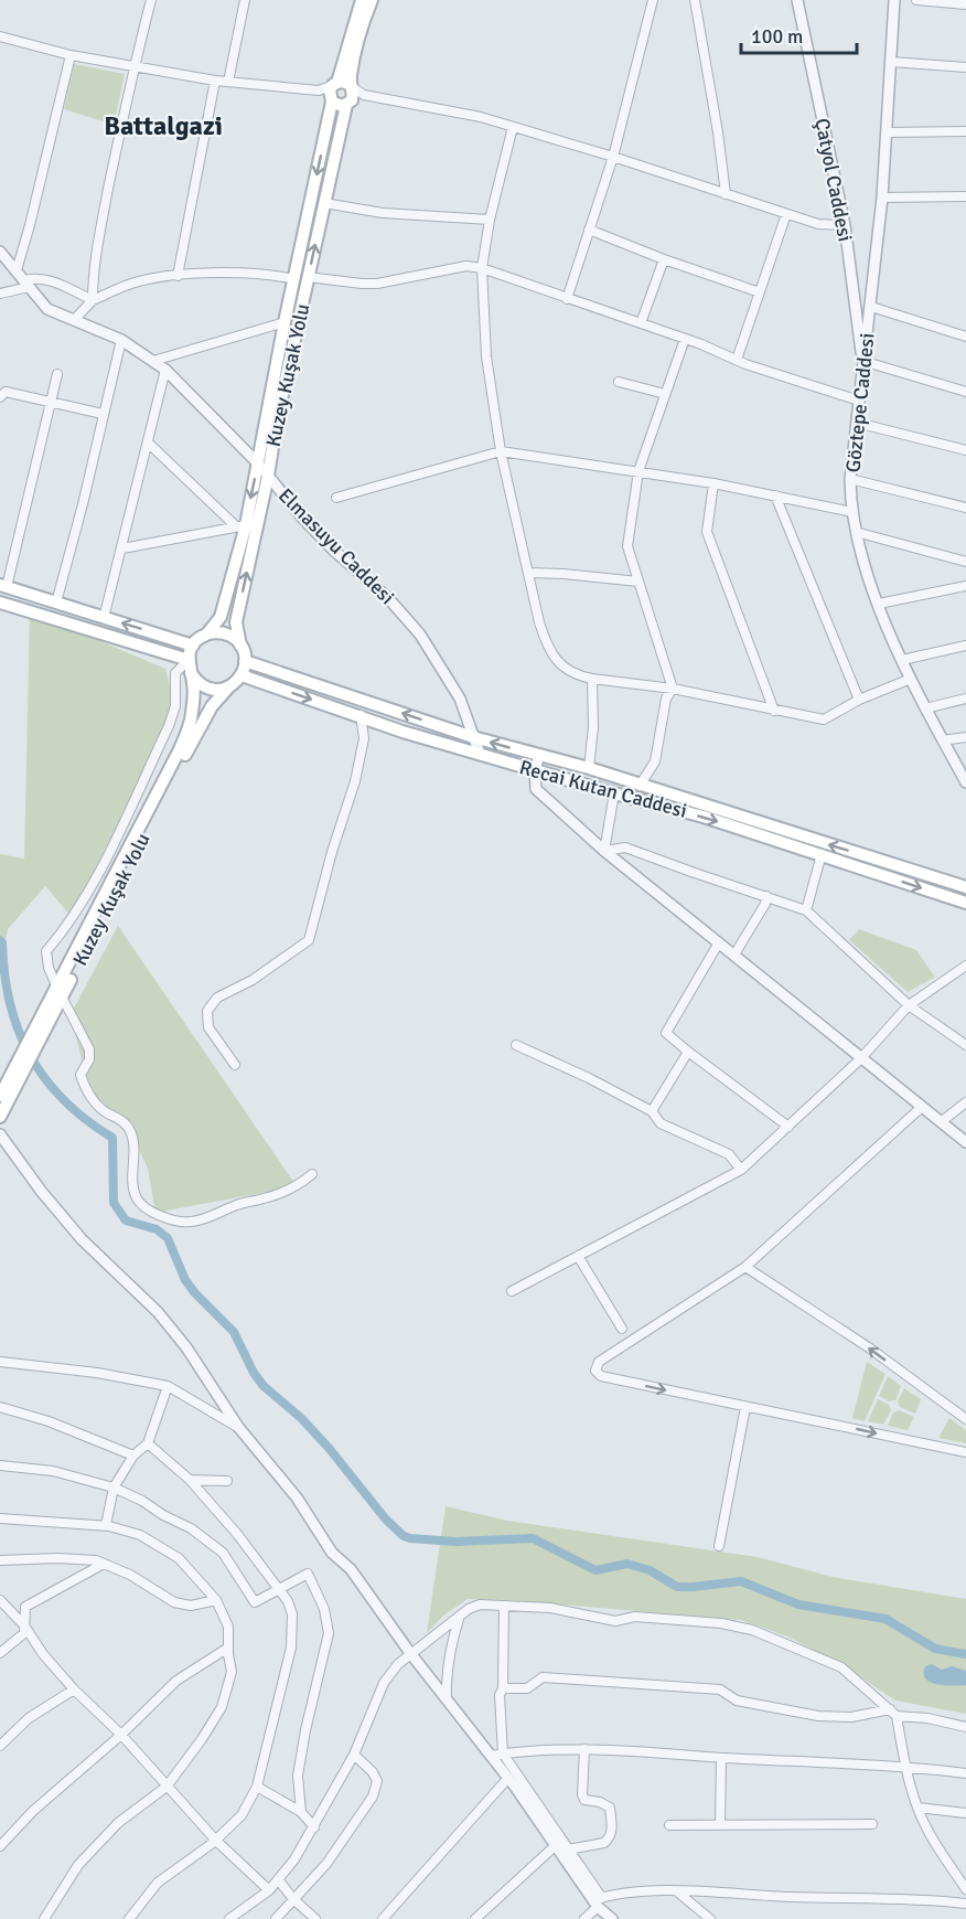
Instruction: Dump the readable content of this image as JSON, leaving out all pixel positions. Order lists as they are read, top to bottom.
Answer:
{
  "streets": {
    "main road": ["Kuzey Kuşak Yolu", "Recai Kutan Caddesi"],
    "street": ["Çatyol Caddesi", "Göztepe Caddesi", "Elmasuyu Caddesi"]
  },
  "crossings": [
    ["Çatyol Caddesi", "Göztepe Caddesi"],
    ["Kuzey Kuşak Yolu", "Elmasuyu Caddesi"],
    ["Kuzey Kuşak Yolu", "Recai Kutan Caddesi"],
    ["Elmasuyu Caddesi", "Recai Kutan Caddesi"]
  ],
  "districts": ["Battalgazi"],
  "scale_bar": "100 m"
}
